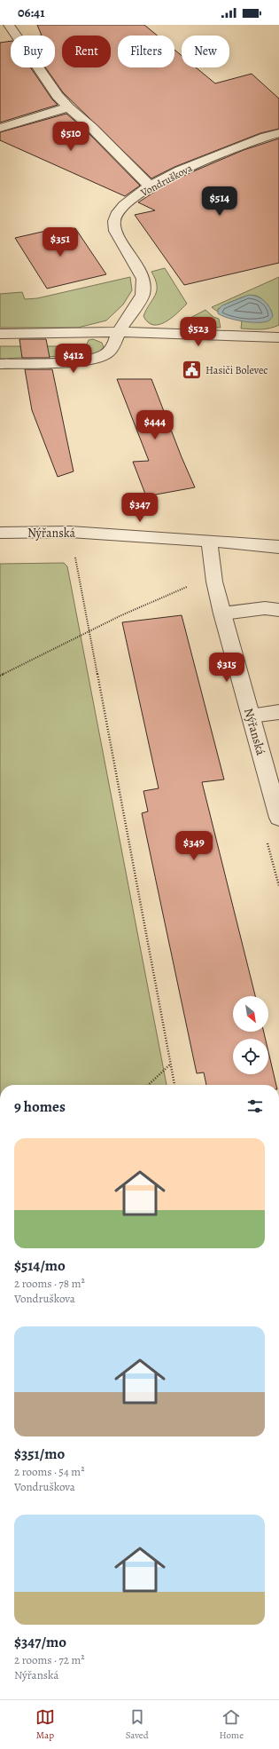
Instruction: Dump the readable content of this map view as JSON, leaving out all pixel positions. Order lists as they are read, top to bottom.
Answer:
{
  "streets": {
    "street": ["Vondruškova", "Nýřanská"]
  },
  "places": {
    "public building": ["Hasiči Bolevec"]
  },
  "north": "bottom right",
  "page": {
    "status": "06:41",
    "chip": [
      "Buy",
      "Rent",
      "Filters",
      "New"
    ],
    "price": [
      "$510",
      "$514",
      "$351",
      "$523",
      "$412",
      "$444",
      "$347",
      "$315",
      "$349"
    ],
    "heading": "9 homes",
    "list": [
      {
        "name": "$514/mo",
        "note": "2 rooms · 78 m² · Vondruškova"
      },
      {
        "name": "$351/mo",
        "note": "2 rooms · 54 m² · Vondruškova"
      },
      {
        "name": "$347/mo",
        "note": "2 rooms · 72 m² · Nýřanská"
      }
    ],
    "tabs": ["Map", "Saved", "Home"]
  }
}
